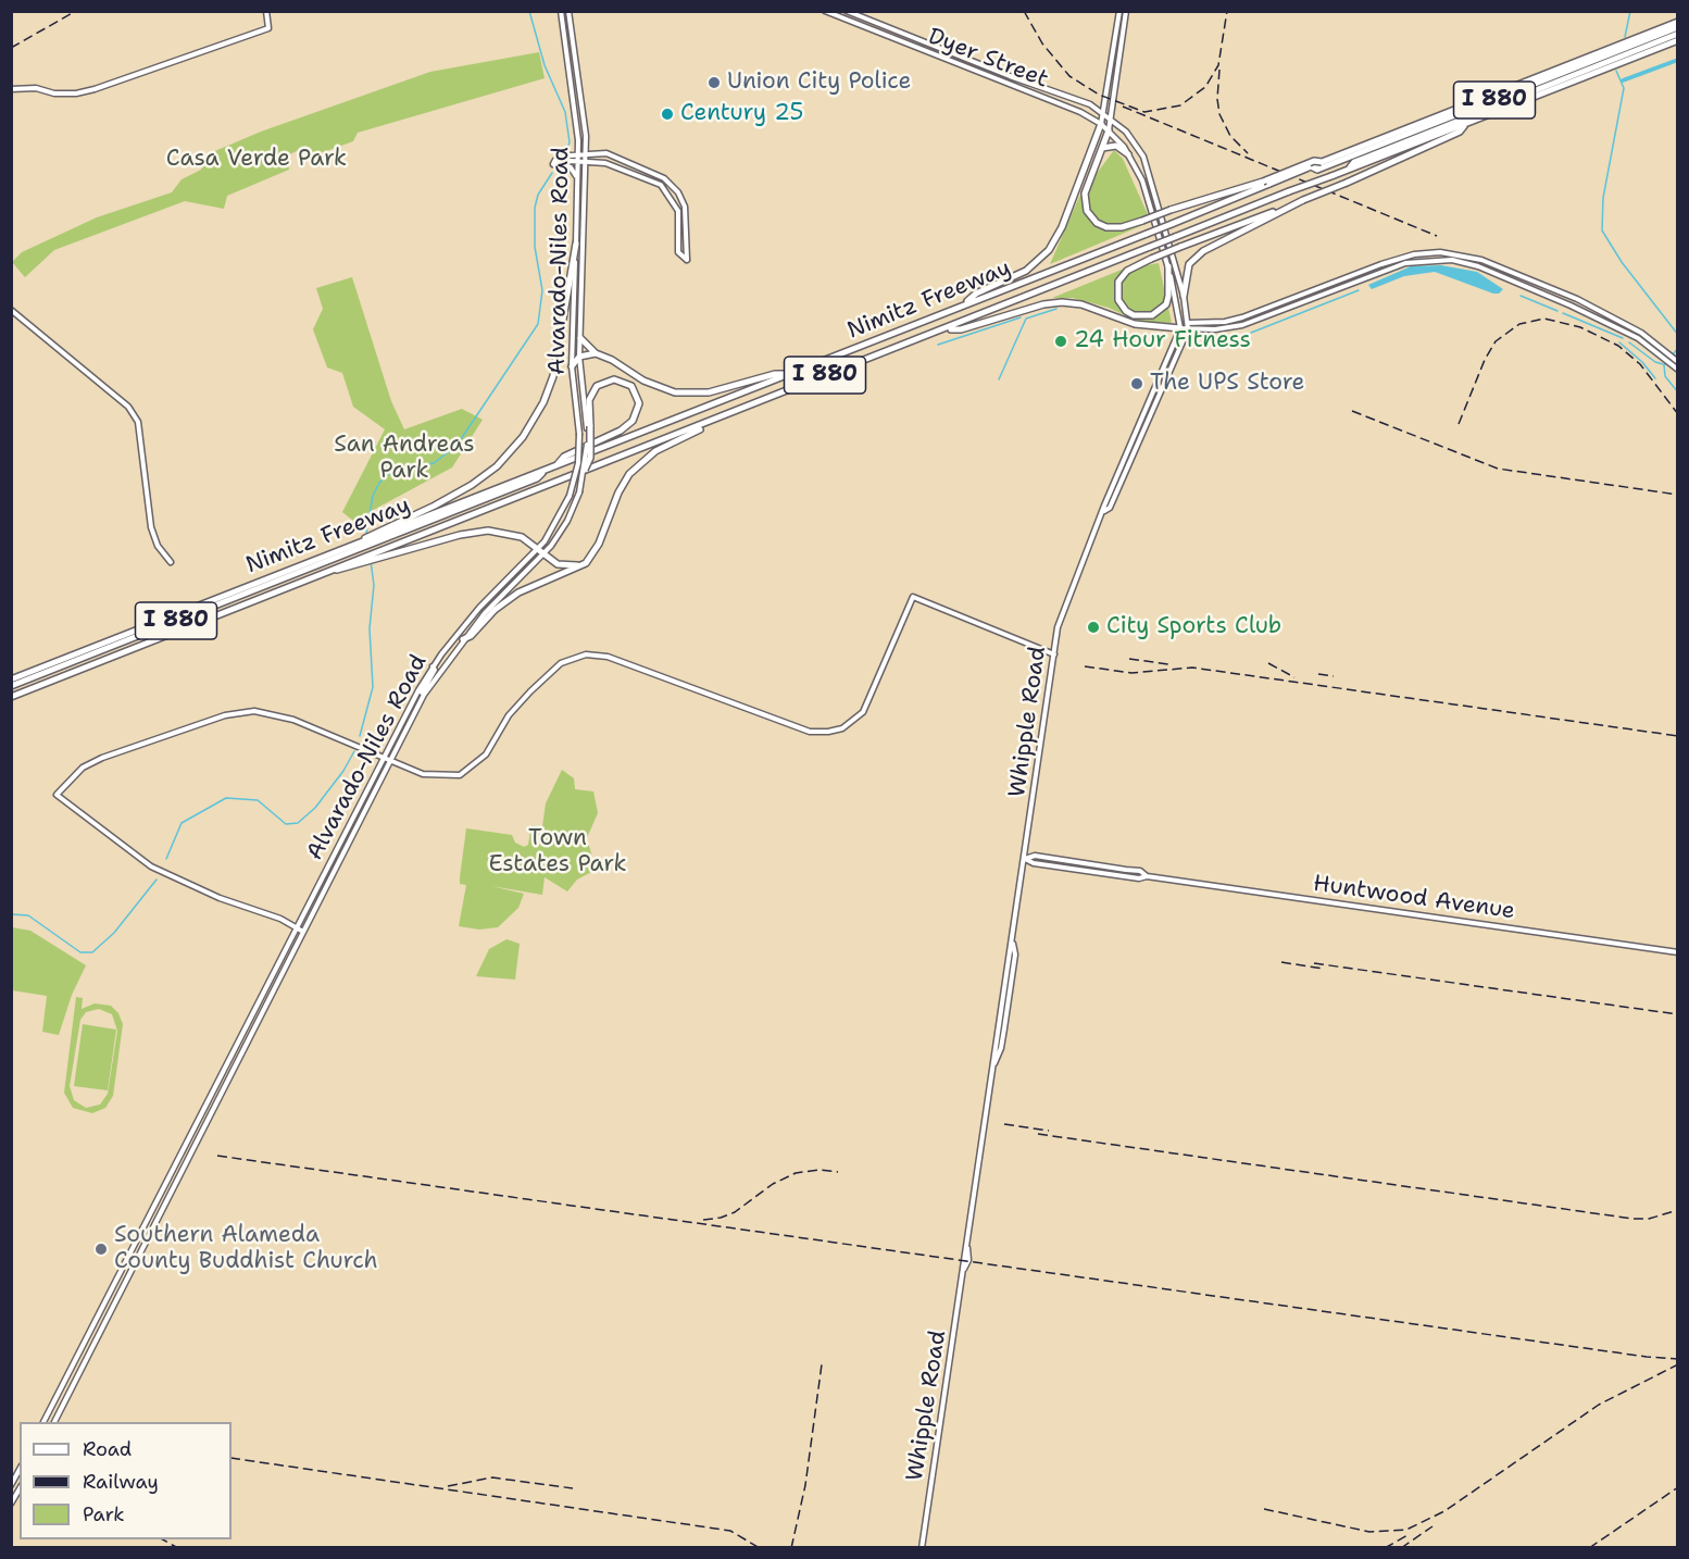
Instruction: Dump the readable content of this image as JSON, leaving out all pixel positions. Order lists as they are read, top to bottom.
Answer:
{
  "streets": {
    "highway": ["I 880", "Nimitz Freeway"],
    "main road": [
      "Dyer Street",
      "Alvarado-Niles Road",
      "Whipple Road",
      "Huntwood Avenue"
    ]
  },
  "crossings": [
    ["I 880", "Nimitz Freeway"],
    ["Whipple Road", "Huntwood Avenue"]
  ],
  "parks": ["Casa Verde Park", "San Andreas Park", "Town Estates Park"],
  "places": [
    "Union City Police",
    "Century 25",
    "24 Hour Fitness",
    "The UPS Store",
    "City Sports Club",
    "Southern Alameda County Buddhist Church"
  ],
  "legend": ["Road", "Railway", "Park"]
}
